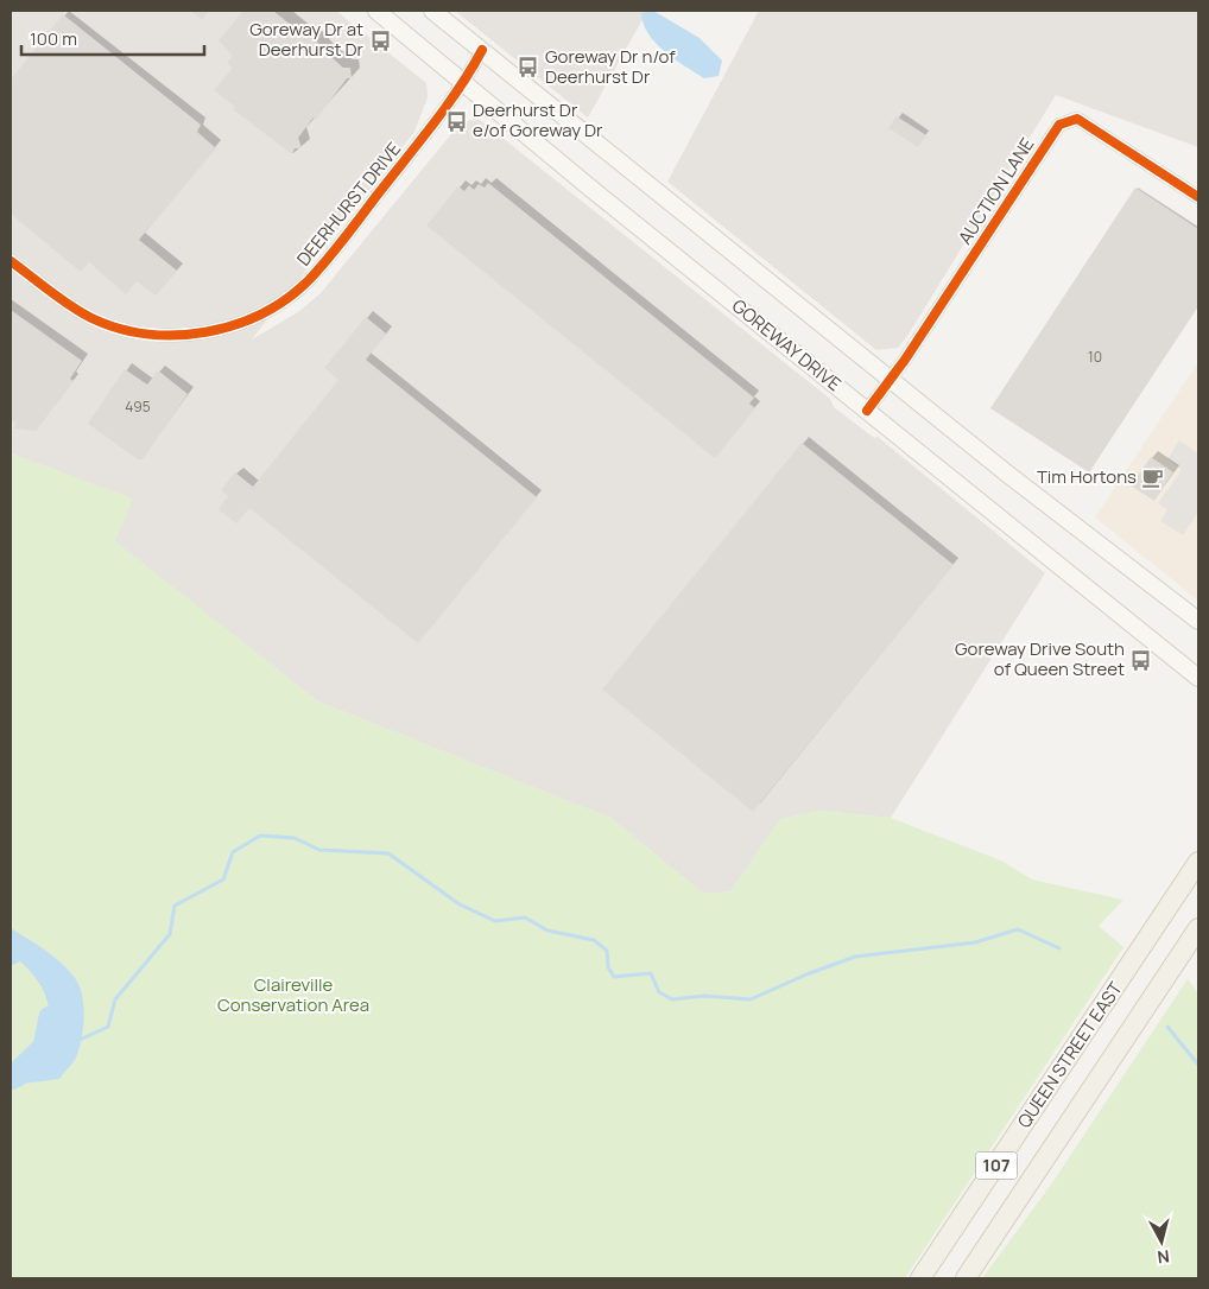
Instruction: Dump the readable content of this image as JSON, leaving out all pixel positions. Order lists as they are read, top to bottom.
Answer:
{
  "streets": {
    "main road": ["GOREWAY DRIVE", "QUEEN STREET EAST", "107"],
    "street": ["AUCTION LANE", "DEERHURST DRIVE"]
  },
  "crossings": [
    ["AUCTION LANE", "GOREWAY DRIVE"],
    ["DEERHURST DRIVE", "GOREWAY DRIVE"]
  ],
  "parks": ["Claireville Conservation Area"],
  "places": {
    "bus stop": [
      "Goreway Dr at Deerhurst Dr",
      "Goreway Dr n/of Deerhurst Dr",
      "Deerhurst Dr e/of Goreway Dr",
      "Goreway Drive South of Queen Street"
    ],
    "cafe": ["Tim Hortons"]
  },
  "house_numbers": ["10", "495"],
  "scale_bar": "100 m",
  "north": "bottom"
}
